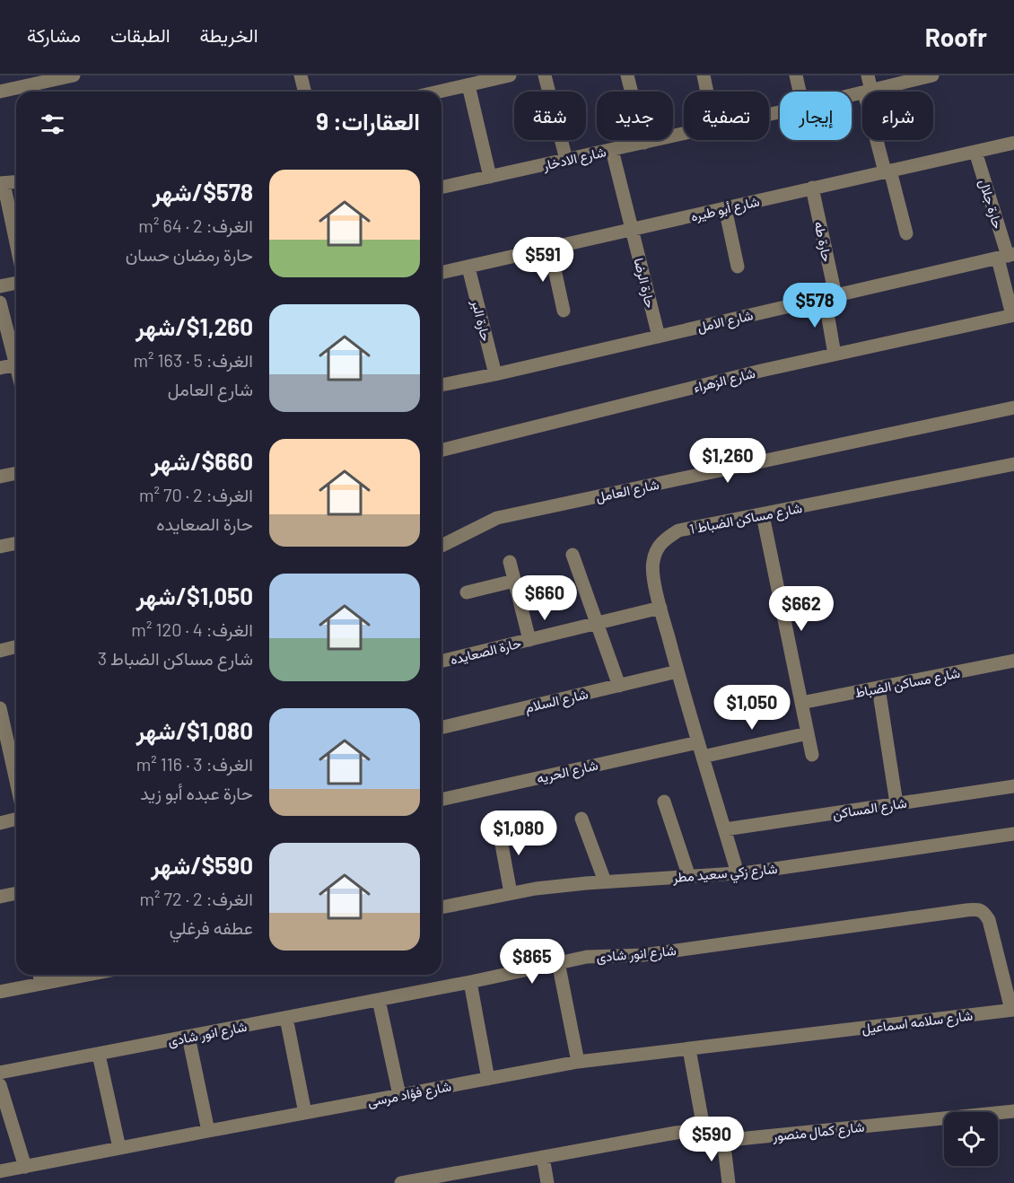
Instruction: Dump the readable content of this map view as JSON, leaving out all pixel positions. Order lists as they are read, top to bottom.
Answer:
{
  "streets": {
    "street": [
      "شارع الادخار",
      "حارة جلال",
      "شارع أبو طيره",
      "حارة طه",
      "حارة الرضا",
      "حارة البر",
      "شارع الامل",
      "شارع الزهراء",
      "شارع العامل",
      "شارع مساكن الضباط 1",
      "حارة الصعايده",
      "شارع مساكن الضباط",
      "شارع السلام",
      "شارع الحريه",
      "شارع المساكن",
      "شارع زكي سعيد مطر",
      "شارع انور شادى",
      "شارع سلامه اسماعيل",
      "شارع فؤاد مرسى",
      "شارع كمال منصور"
    ]
  },
  "crossings": [
    ["شارع الادخار", "حارة الرضا"],
    ["حارة جلال", "شارع أبو طيره"],
    ["حارة جلال", "شارع الامل"],
    ["حارة جلال", "شارع الزهراء"],
    ["شارع أبو طيره", "حارة طه"],
    ["شارع أبو طيره", "حارة الرضا"],
    ["شارع أبو طيره", "حارة البر"],
    ["حارة طه", "شارع الامل"],
    ["حارة طه", "شارع الزهراء"],
    ["حارة الرضا", "شارع الامل"],
    ["حارة البر", "شارع الامل"],
    ["شارع مساكن الضباط 1", "حارة الصعايده"],
    ["شارع مساكن الضباط 1", "شارع السلام"],
    ["شارع مساكن الضباط 1", "شارع الحريه"],
    ["شارع مساكن الضباط 1", "شارع المساكن"],
    ["شارع مساكن الضباط 1", "شارع زكي سعيد مطر"],
    ["شارع انور شادى", "شارع سلامه اسماعيل"],
    ["شارع سلامه اسماعيل", "شارع فؤاد مرسى"]
  ],
  "page": {
    "header": "Roofr",
    "nav": ["الخريطة", "الطبقات", "مشاركة"],
    "chip": [
      "شراء",
      "إيجار",
      "تصفية",
      "جديد",
      "شقة"
    ],
    "heading": "العقارات: 9",
    "list": [
      {
        "name": "$578/شهر",
        "note": "الغرف: 2 · 64 m² · حارة رمضان حسان"
      },
      {
        "name": "$1,260/شهر",
        "note": "الغرف: 5 · 163 m² · شارع العامل"
      },
      {
        "name": "$660/شهر",
        "note": "الغرف: 2 · 70 m² · حارة الصعايده"
      },
      {
        "name": "$1,050/شهر",
        "note": "الغرف: 4 · 120 m² · شارع مساكن الضباط 3"
      },
      {
        "name": "$1,080/شهر",
        "note": "الغرف: 3 · 116 m² · حارة عبده أبو زيد"
      },
      {
        "name": "$590/شهر",
        "note": "الغرف: 2 · 72 m² · عطفه فرغلي"
      }
    ],
    "price": [
      "$591",
      "$578",
      "$1,260",
      "$660",
      "$662",
      "$1,050",
      "$1,080",
      "$865",
      "$590"
    ]
  }
}
